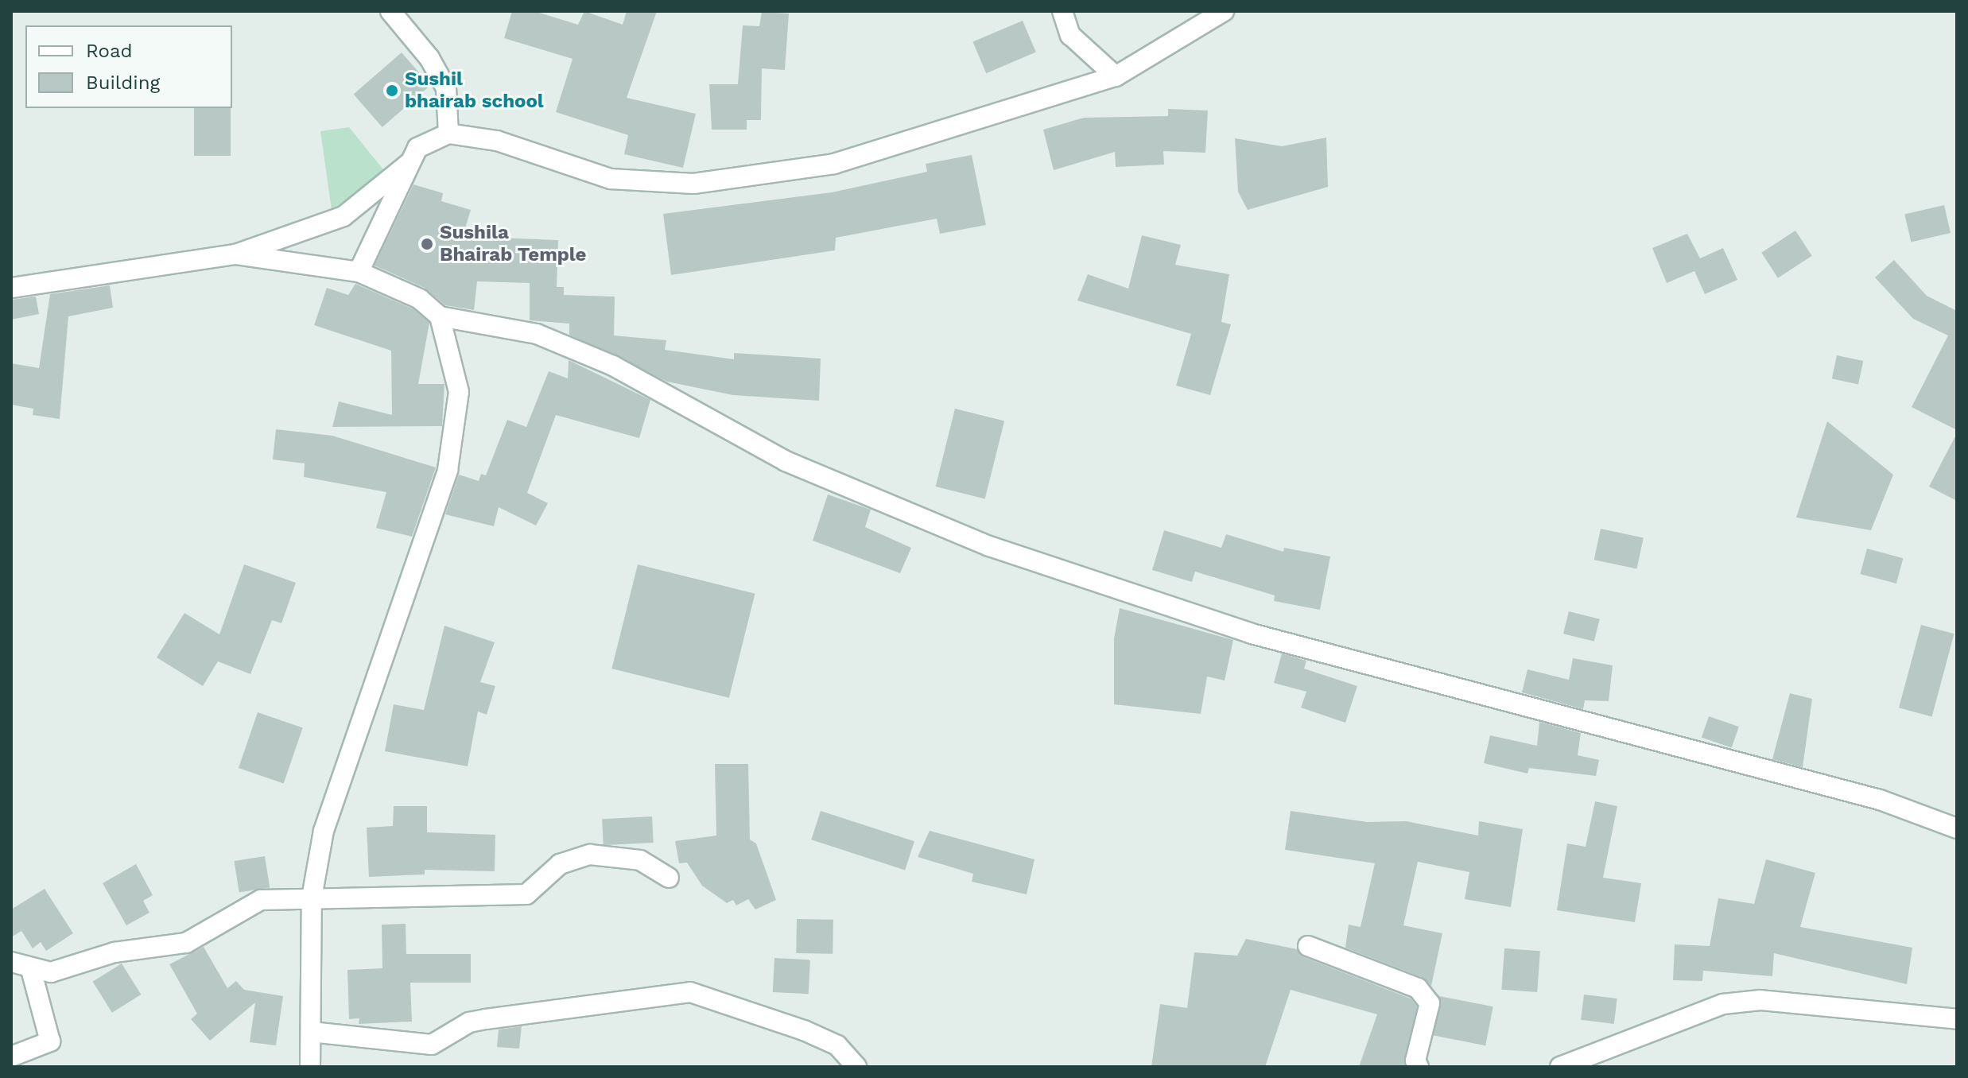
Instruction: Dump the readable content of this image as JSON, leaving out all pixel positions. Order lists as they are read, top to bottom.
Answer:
{
  "places": ["Sushil bhairab school", "Sushila Bhairab Temple"],
  "legend": ["Road", "Building"]
}
